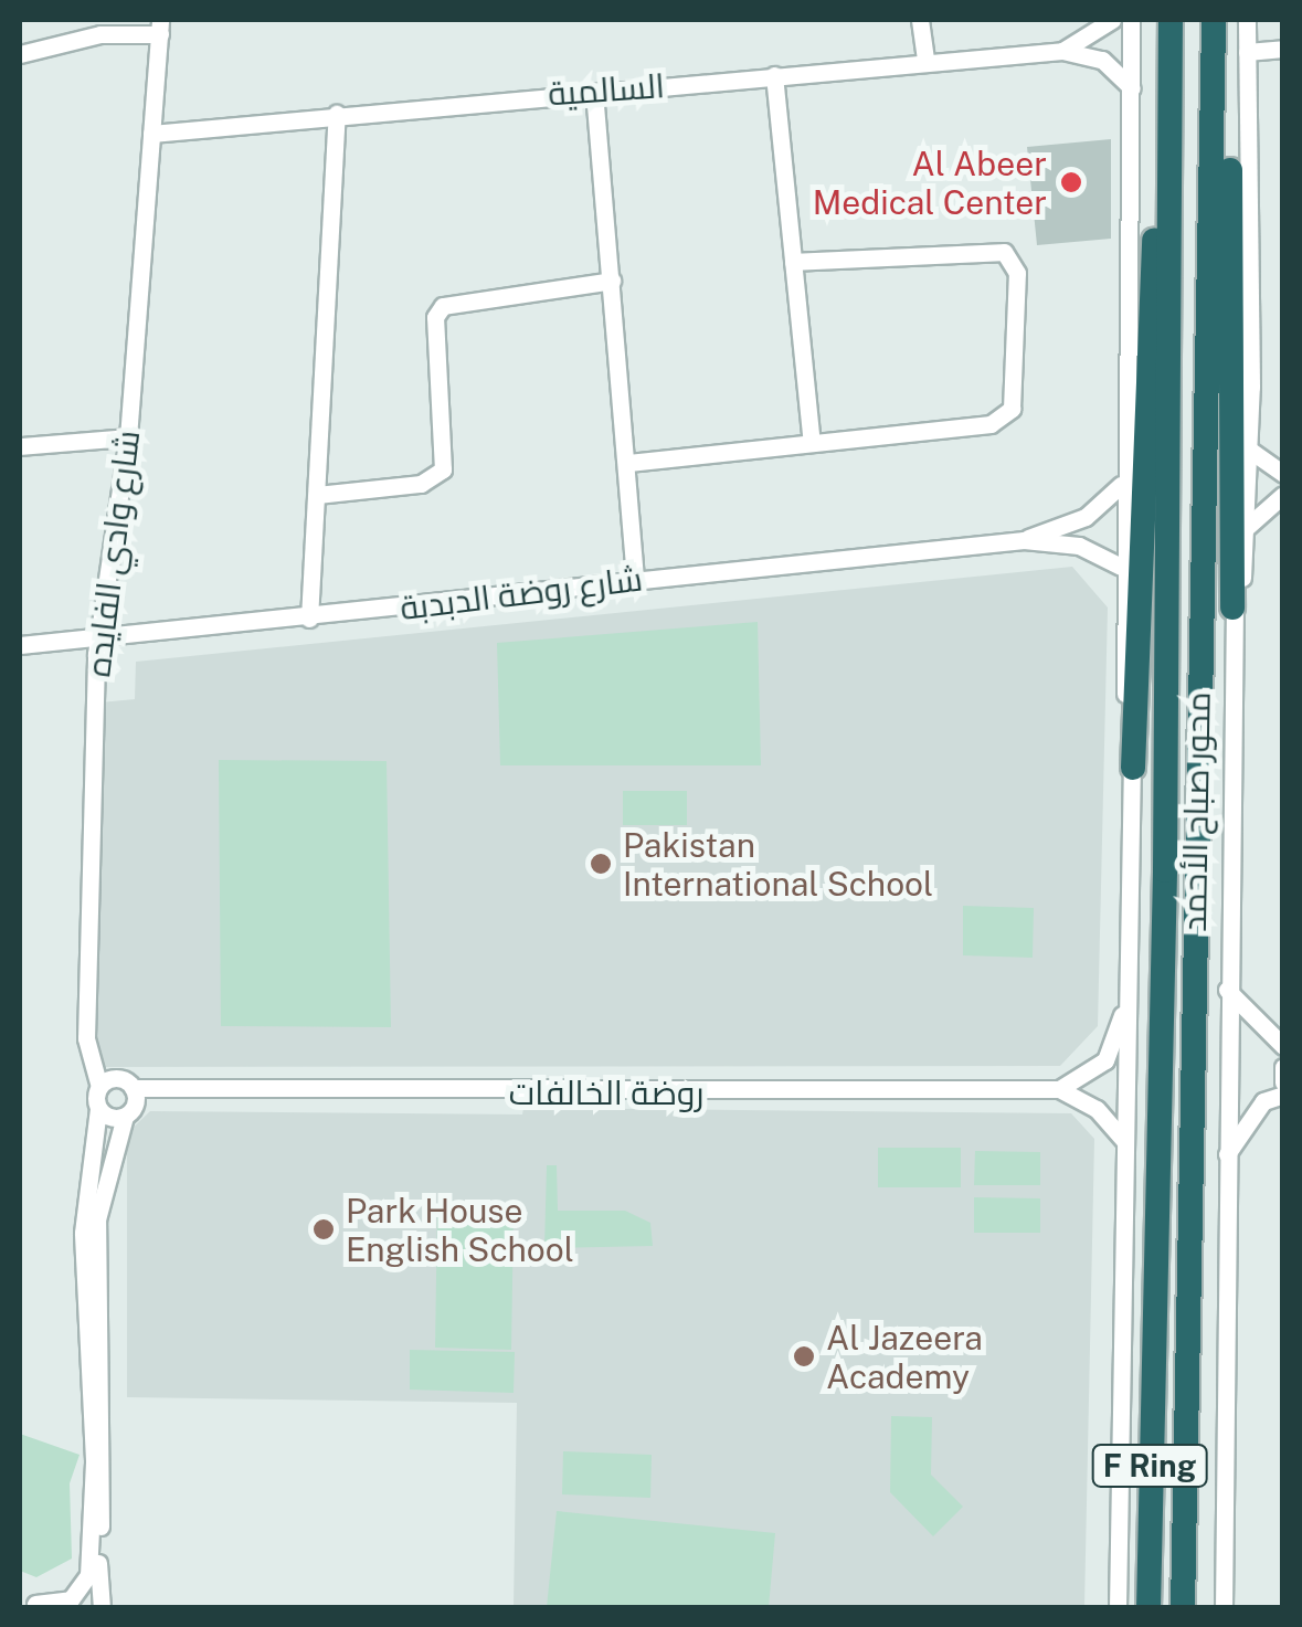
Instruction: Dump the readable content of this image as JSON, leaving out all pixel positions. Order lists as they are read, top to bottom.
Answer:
{
  "streets": {
    "highway": ["محور صباح الأحمد", "F Ring"],
    "street": [
      "السالمية",
      "شارع وادي الفايده",
      "شارع روضة الدبدبة",
      "روضة الخالفات"
    ]
  },
  "crossings": [
    ["السالمية", "شارع وادي الفايده"],
    ["السالمية", "محور صباح الأحمد"],
    ["شارع وادي الفايده", "شارع روضة الدبدبة"],
    ["شارع روضة الدبدبة", "محور صباح الأحمد"]
  ],
  "places": [
    "Al Abeer Medical Center",
    "Pakistan International School",
    "Park House English School",
    "Al Jazeera Academy"
  ]
}
